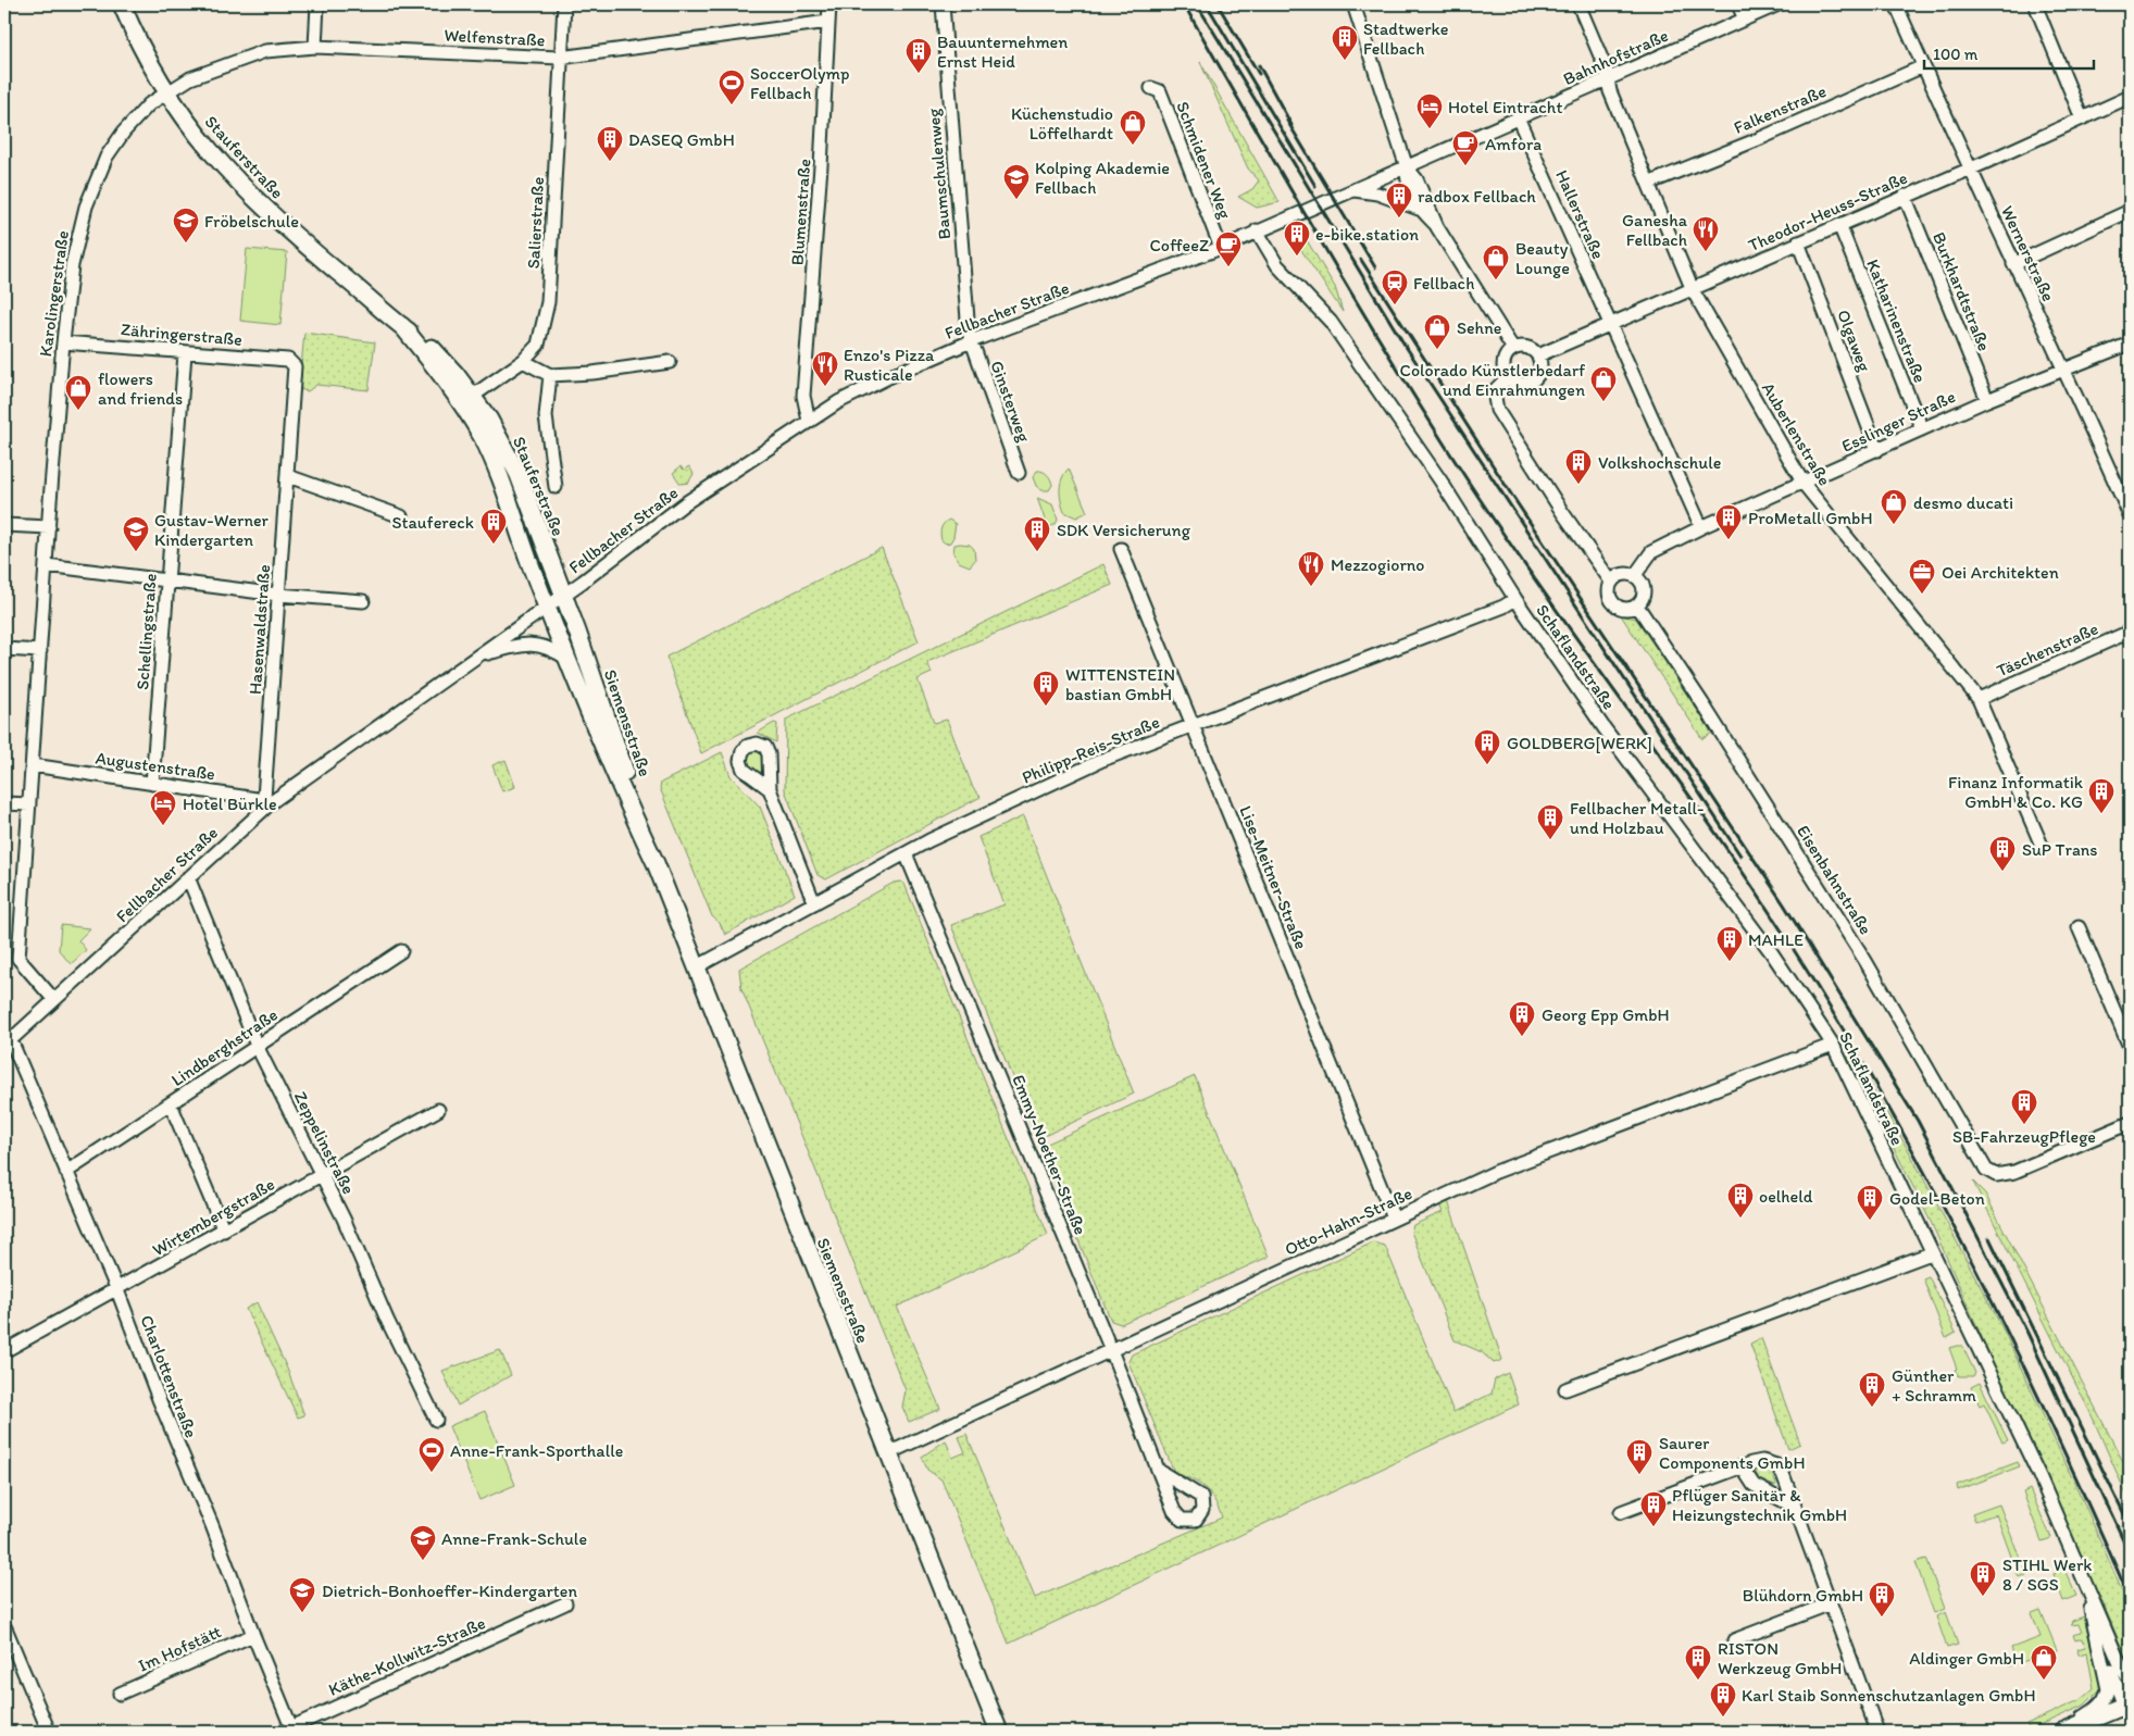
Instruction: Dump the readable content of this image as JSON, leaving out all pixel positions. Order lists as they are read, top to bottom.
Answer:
{
  "streets": {
    "main road": ["Stauferstraße", "Siemensstraße"],
    "street": [
      "Welfenstraße",
      "Bahnhofstraße",
      "Falkenstraße",
      "Schmidener Weg",
      "Baumschulenweg",
      "Theodor-Heuss-Straße",
      "Blumenstraße",
      "Hallerstraße",
      "Salierstraße",
      "Wernerstraße",
      "Burkhardtstraße",
      "Karolingerstraße",
      "Fellbacher Straße",
      "Katharinenstraße",
      "Zähringerstraße",
      "Olgaweg",
      "Ginsterweg",
      "Esslinger Straße",
      "Auberlenstraße",
      "Hasenwaldstraße",
      "Schellingstraße",
      "Täschenstraße",
      "Schaflandstraße",
      "Philipp-Reis-Straße",
      "Augustenstraße",
      "Lise-Meitner-Straße",
      "Eisenbahnstraße",
      "Lindberghstraße",
      "Zeppelinstraße",
      "Emmy-Noether-Straße",
      "Wirtembergstraße",
      "Otto-Hahn-Straße",
      "Charlottenstraße",
      "Im Hofstätt",
      "Käthe-Kollwitz-Straße"
    ]
  },
  "crossings": [
    ["Welfenstraße", "Stauferstraße"],
    ["Welfenstraße", "Blumenstraße"],
    ["Welfenstraße", "Salierstraße"],
    ["Welfenstraße", "Karolingerstraße"],
    ["Bahnhofstraße", "Hallerstraße"],
    ["Bahnhofstraße", "Fellbacher Straße"],
    ["Bahnhofstraße", "Auberlenstraße"],
    ["Falkenstraße", "Wernerstraße"],
    ["Falkenstraße", "Auberlenstraße"],
    ["Stauferstraße", "Salierstraße"],
    ["Stauferstraße", "Karolingerstraße"],
    ["Stauferstraße", "Fellbacher Straße"],
    ["Stauferstraße", "Siemensstraße"],
    ["Schmidener Weg", "Fellbacher Straße"],
    ["Baumschulenweg", "Fellbacher Straße"],
    ["Baumschulenweg", "Ginsterweg"],
    ["Theodor-Heuss-Straße", "Hallerstraße"],
    ["Theodor-Heuss-Straße", "Wernerstraße"],
    ["Theodor-Heuss-Straße", "Burkhardtstraße"],
    ["Theodor-Heuss-Straße", "Katharinenstraße"],
    ["Theodor-Heuss-Straße", "Olgaweg"],
    ["Theodor-Heuss-Straße", "Auberlenstraße"],
    ["Blumenstraße", "Fellbacher Straße"],
    ["Hallerstraße", "Esslinger Straße"],
    ["Wernerstraße", "Esslinger Straße"],
    ["Burkhardtstraße", "Esslinger Straße"],
    ["Karolingerstraße", "Fellbacher Straße"],
    ["Karolingerstraße", "Zähringerstraße"],
    ["Karolingerstraße", "Augustenstraße"],
    ["Fellbacher Straße", "Ginsterweg"],
    ["Fellbacher Straße", "Hasenwaldstraße"],
    ["Fellbacher Straße", "Schaflandstraße"],
    ["Fellbacher Straße", "Siemensstraße"],
    ["Fellbacher Straße", "Augustenstraße"],
    ["Fellbacher Straße", "Zeppelinstraße"],
    ["Fellbacher Straße", "Charlottenstraße"],
    ["Katharinenstraße", "Esslinger Straße"],
    ["Zähringerstraße", "Hasenwaldstraße"],
    ["Zähringerstraße", "Schellingstraße"],
    ["Olgaweg", "Esslinger Straße"],
    ["Esslinger Straße", "Auberlenstraße"],
    ["Esslinger Straße", "Eisenbahnstraße"],
    ["Auberlenstraße", "Täschenstraße"],
    ["Hasenwaldstraße", "Augustenstraße"],
    ["Schellingstraße", "Augustenstraße"],
    ["Schaflandstraße", "Philipp-Reis-Straße"],
    ["Schaflandstraße", "Otto-Hahn-Straße"],
    ["Siemensstraße", "Philipp-Reis-Straße"],
    ["Siemensstraße", "Otto-Hahn-Straße"],
    ["Philipp-Reis-Straße", "Lise-Meitner-Straße"],
    ["Philipp-Reis-Straße", "Emmy-Noether-Straße"],
    ["Lise-Meitner-Straße", "Otto-Hahn-Straße"],
    ["Lindberghstraße", "Zeppelinstraße"],
    ["Lindberghstraße", "Charlottenstraße"],
    ["Zeppelinstraße", "Wirtembergstraße"],
    ["Emmy-Noether-Straße", "Otto-Hahn-Straße"],
    ["Wirtembergstraße", "Charlottenstraße"],
    ["Charlottenstraße", "Im Hofstätt"],
    ["Charlottenstraße", "Käthe-Kollwitz-Straße"]
  ],
  "places": {
    "building": [
      "Stadtwerke Fellbach",
      "Bauunternehmen Ernst Heid",
      "DASEQ GmbH",
      "radbox Fellbach",
      "e-bike.station",
      "Volkshochschule",
      "ProMetall GmbH",
      "Staufereck",
      "SDK Versicherung",
      "WITTENSTEIN bastian GmbH",
      "GOLDBERG[WERK]",
      "Finanz Informatik GmbH & Co. KG",
      "Fellbacher Metall- und Holzbau",
      "SuP Trans",
      "MAHLE",
      "Georg Epp GmbH",
      "SB-FahrzeugPflege",
      "oelheld",
      "Godel-Beton",
      "Günther + Schramm",
      "Saurer Components GmbH",
      "Pflüger Sanitär & Heizungstechnik GmbH",
      "STIHL Werk 8 / SGS",
      "Blühdorn GmbH",
      "RISTON Werkzeug GmbH",
      "Karl Staib Sonnenschutzanlagen GmbH"
    ],
    "sports": ["SoccerOlymp Fellbach", "Anne-Frank-Sporthalle"],
    "hotel": ["Hotel Eintracht", "Hotel Bürkle"],
    "shop": [
      "Küchenstudio Löffelhardt",
      "Beauty Lounge",
      "Sehne",
      "Colorado Künstlerbedarf und Einrahmungen",
      "flowers and friends",
      "desmo ducati",
      "Aldinger GmbH"
    ],
    "cafe": ["Amfora", "CoffeeZ"],
    "school or university": [
      "Kolping Akademie Fellbach",
      "Fröbelschule",
      "Gustav-Werner Kindergarten",
      "Anne-Frank-Schule",
      "Dietrich-Bonhoeffer-Kindergarten"
    ],
    "restaurant": ["Ganesha Fellbach", "Enzo's Pizza Rusticale", "Mezzogiorno"],
    "station": ["Fellbach"],
    "office": ["Oei Architekten"]
  },
  "scale_bar": "100 m"
}
